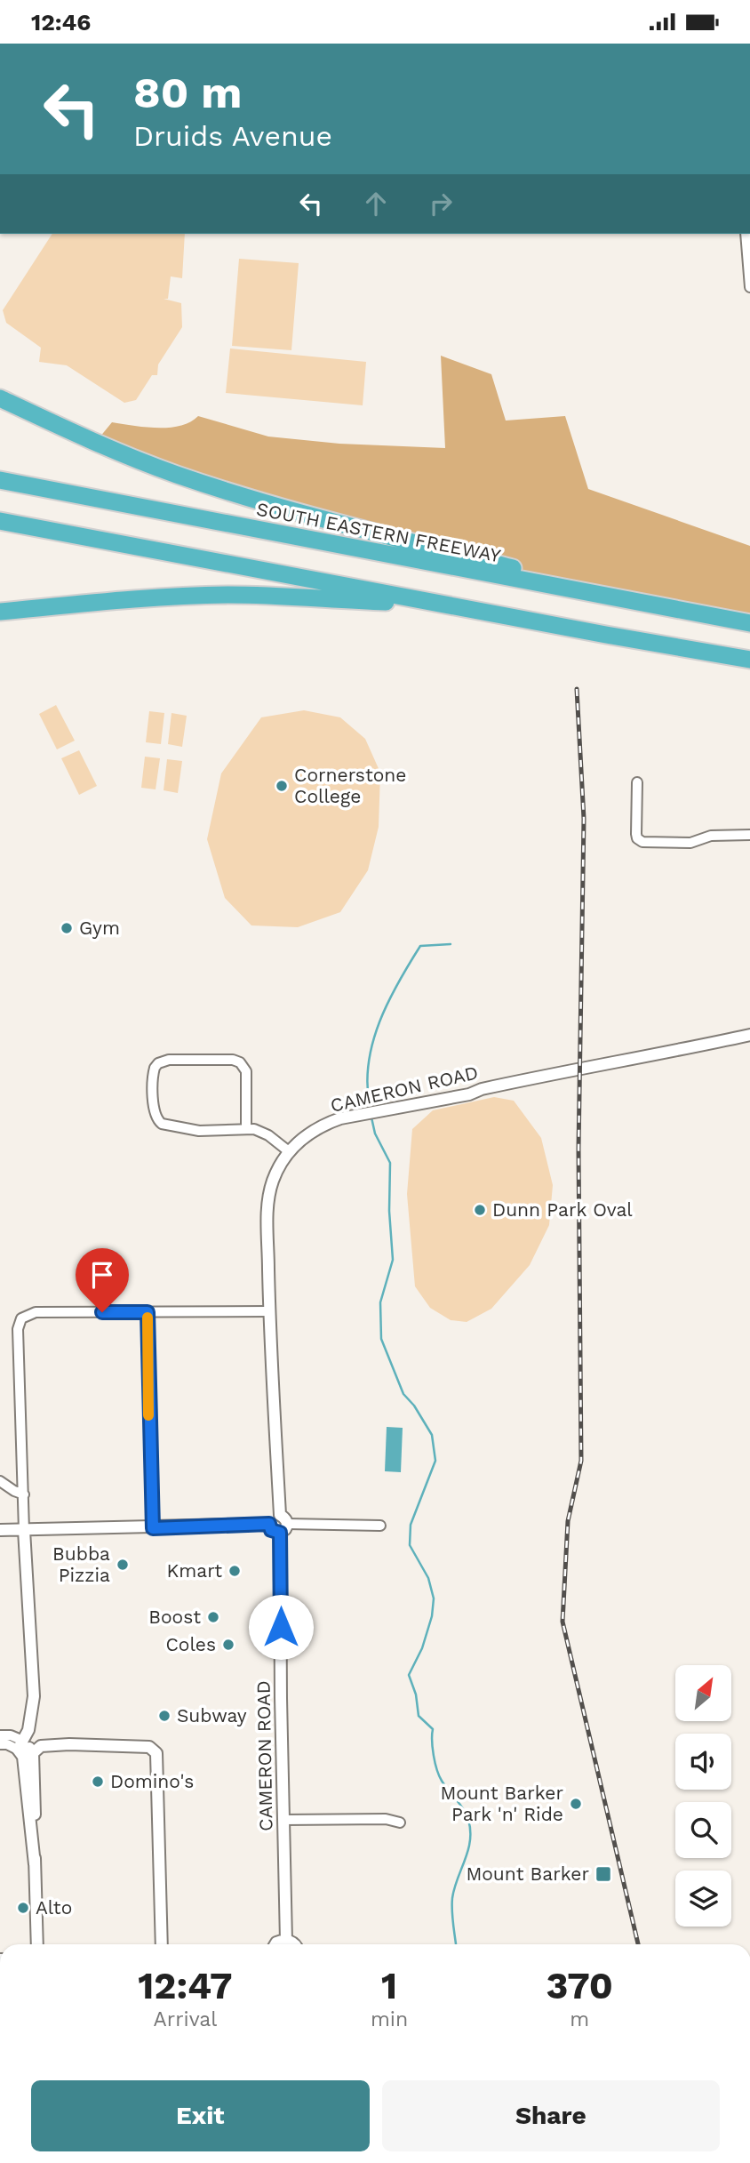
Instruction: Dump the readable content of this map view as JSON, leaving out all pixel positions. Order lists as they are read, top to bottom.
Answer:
{
  "streets": {
    "highway": ["SOUTH EASTERN FREEWAY"],
    "street": ["CAMERON ROAD"]
  },
  "places": {
    "other": [
      "Cornerstone College",
      "Gym",
      "Dunn Park Oval",
      "Bubba Pizzia",
      "Kmart",
      "Boost",
      "Coles",
      "Subway",
      "Domino's",
      "Mount Barker Park 'n' Ride",
      "Alto"
    ],
    "transit": ["Mount Barker"]
  },
  "north": "top right",
  "page": {
    "status": "12:46",
    "turn": ["80 m", "Druids Avenue"],
    "eta": [
      "12:47",
      "Arrival",
      "1",
      "min",
      "370",
      "m"
    ],
    "buttons": ["Exit", "Share"]
  }
}
